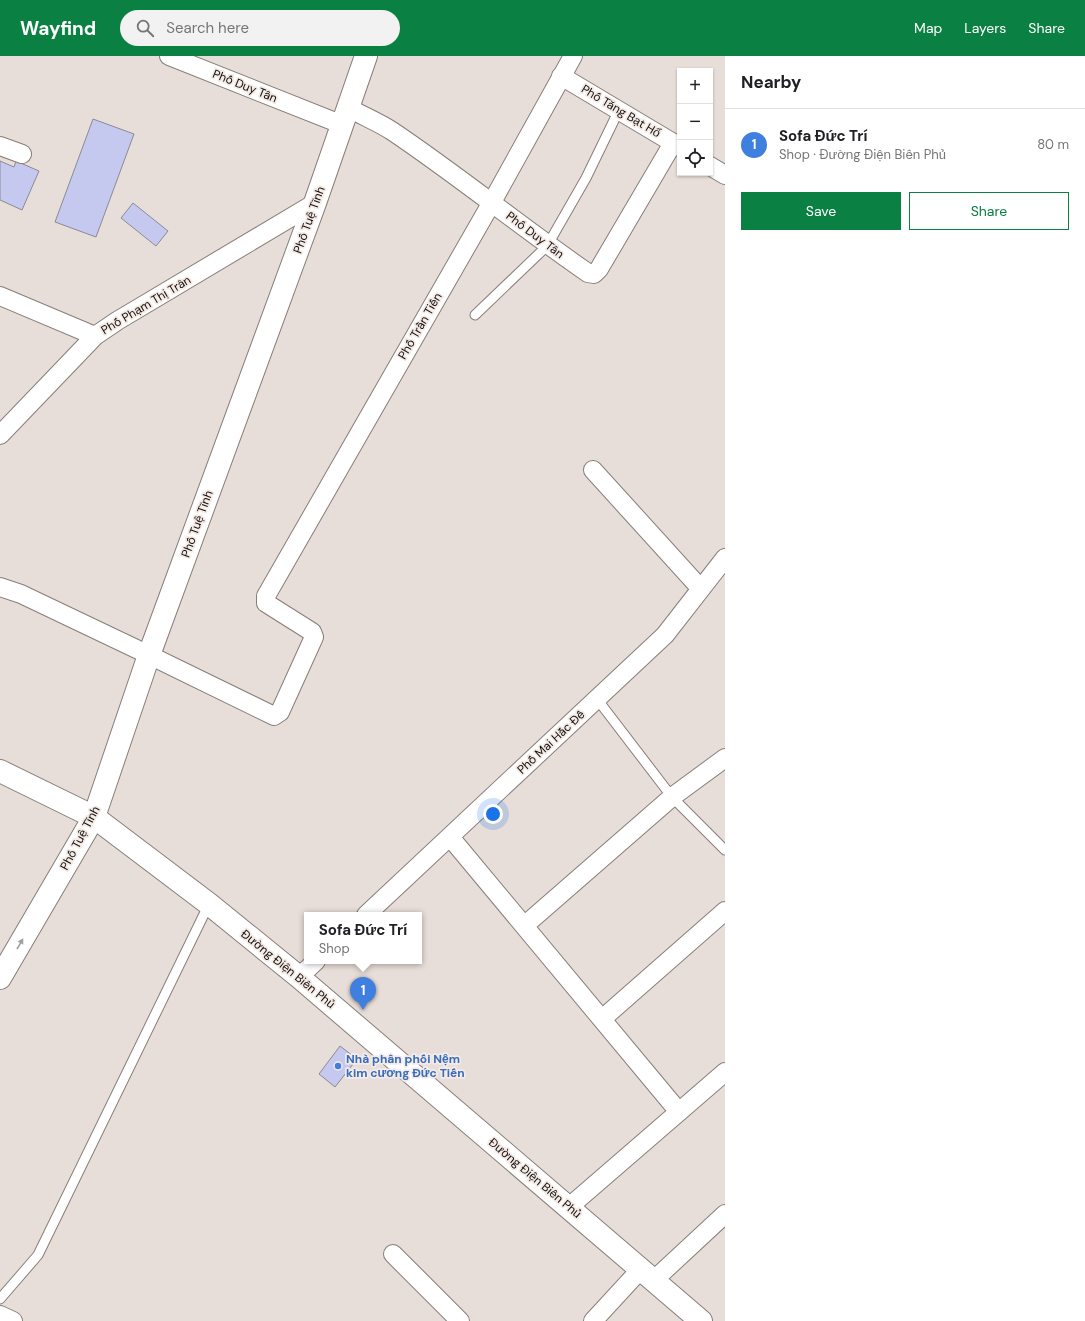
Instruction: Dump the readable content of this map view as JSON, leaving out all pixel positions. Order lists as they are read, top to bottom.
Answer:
{
  "streets": {
    "street": [
      "Phố Duy Tân",
      "Phố Tăng Bạt Hổ",
      "Phố Tuệ Tĩnh",
      "Phố Phạm Thị Trân",
      "Phố Trần Tiến",
      "Phố Mai Hắc Đế",
      "Đường Điện Biên Phủ"
    ]
  },
  "crossings": [
    ["Phố Duy Tân", "Phố Tăng Bạt Hổ"],
    ["Phố Duy Tân", "Phố Tuệ Tĩnh"],
    ["Phố Duy Tân", "Phố Trần Tiến"],
    ["Phố Tăng Bạt Hổ", "Phố Trần Tiến"],
    ["Phố Tuệ Tĩnh", "Phố Phạm Thị Trân"],
    ["Phố Tuệ Tĩnh", "Phố Trần Tiến"],
    ["Phố Tuệ Tĩnh", "Đường Điện Biên Phủ"]
  ],
  "places": ["Nhà phân phối Nệm kim cương Đức Tiến"],
  "page": {
    "header": "Wayfind",
    "search": "Search here",
    "nav": ["Map", "Layers", "Share"],
    "heading": "Nearby",
    "map_buttons": ["+", "−"],
    "list": [
      {
        "mark": "1",
        "name": "Sofa Đức Trí",
        "note": "Shop · Đường Điện Biên Phủ",
        "value": "80 m"
      }
    ],
    "buttons": ["Save", "Share"],
    "popup": ["Sofa Đức Trí", "Shop"],
    "pins": "1"
  }
}
